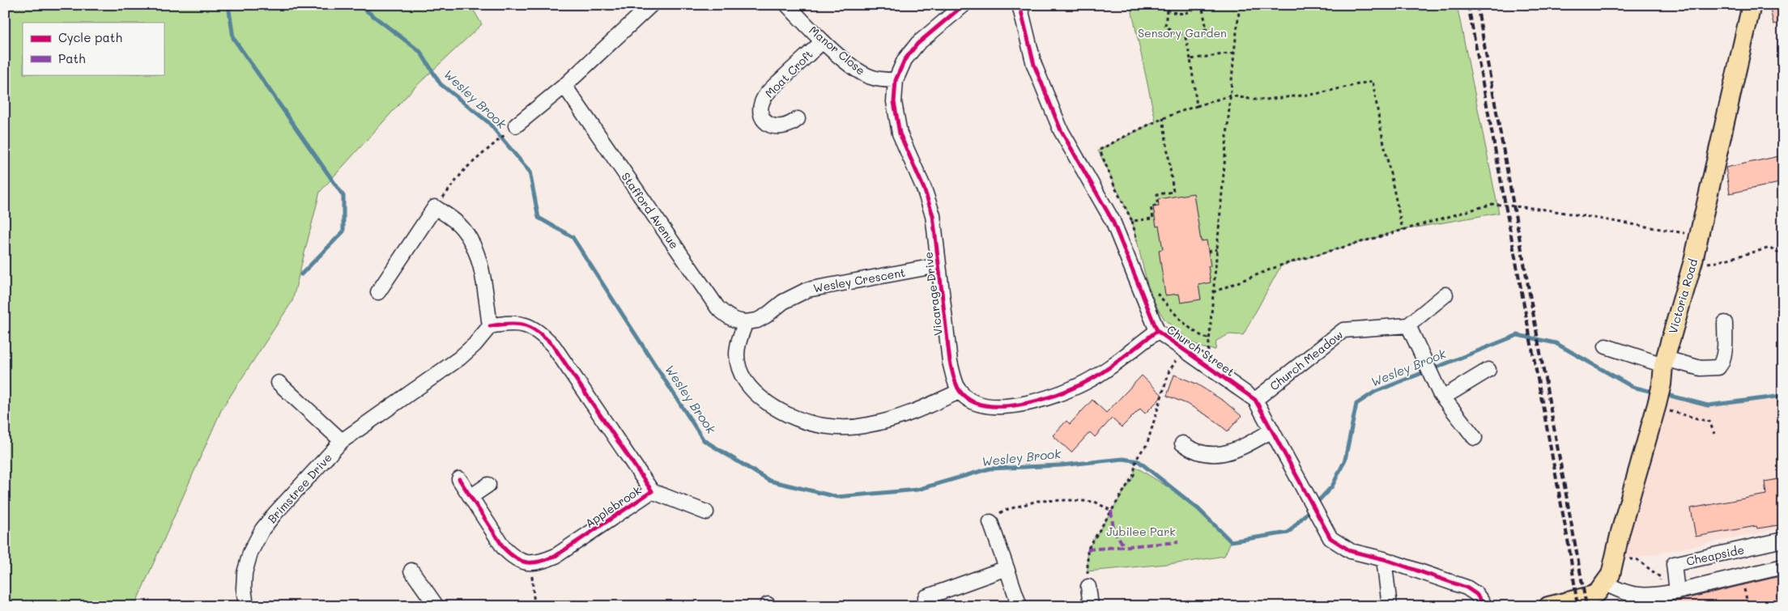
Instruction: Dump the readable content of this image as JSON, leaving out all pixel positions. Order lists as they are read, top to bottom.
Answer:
{
  "streets": {
    "main road": ["Victoria Road"],
    "street": [
      "Manor Close",
      "Moat Croft",
      "Stafford Avenue",
      "Wesley Crescent",
      "Vicarage Drive",
      "Church Street",
      "Church Meadow",
      "Brimstree Drive",
      "Applebrook",
      "Cheapside"
    ]
  },
  "crossings": [
    ["Manor Close", "Moat Croft"],
    ["Manor Close", "Vicarage Drive"],
    ["Stafford Avenue", "Wesley Crescent"],
    ["Wesley Crescent", "Vicarage Drive"],
    ["Church Street", "Church Meadow"],
    ["Brimstree Drive", "Applebrook"]
  ],
  "water": ["Wesley Brook"],
  "parks": ["Sensory Garden", "Jubilee Park"],
  "legend": ["Cycle path", "Path"]
}
